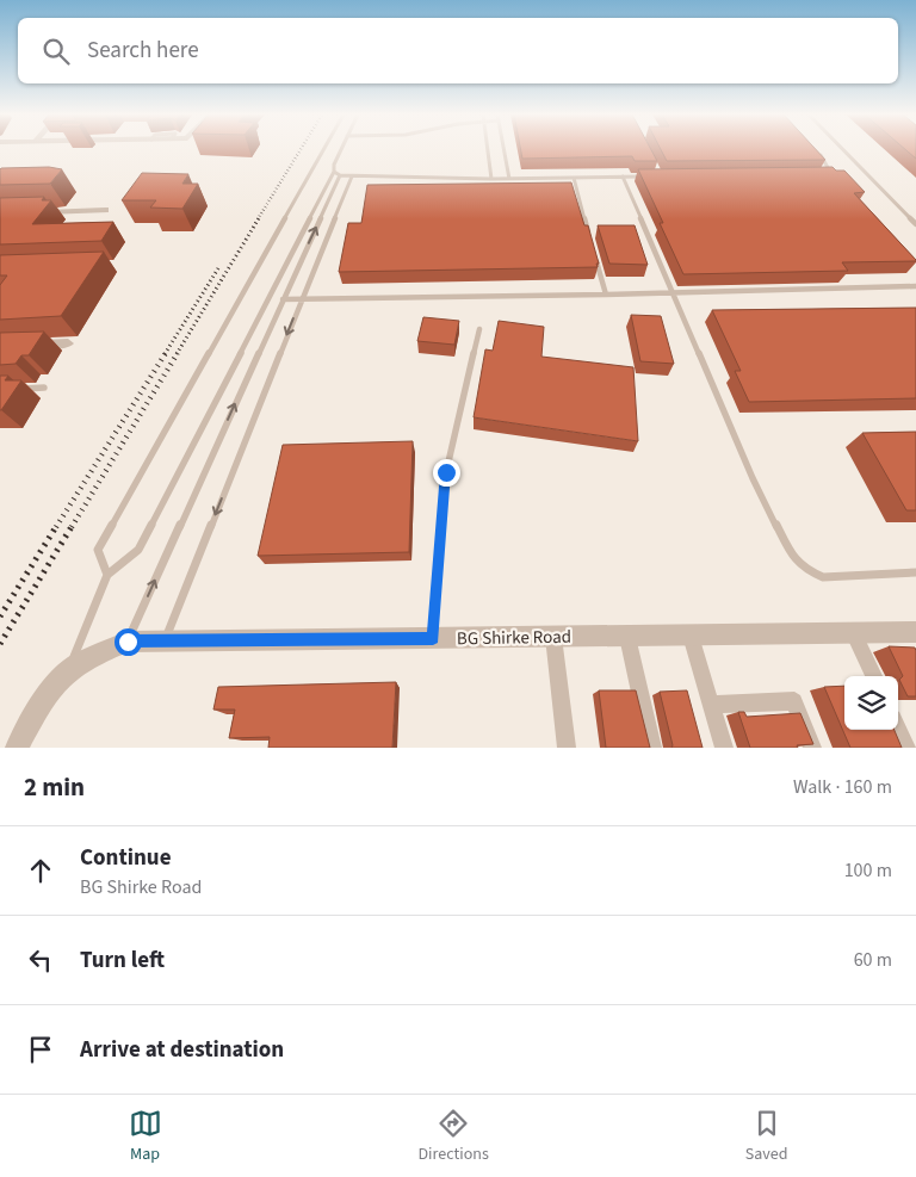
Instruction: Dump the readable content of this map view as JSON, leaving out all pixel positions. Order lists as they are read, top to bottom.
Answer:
{
  "streets": {
    "street": ["BG Shirke Road"]
  },
  "page": {
    "search": "Search here",
    "heading": ["2 min", "Walk · 160 m"],
    "list": [
      ["Continue", "BG Shirke Road", "100 m"],
      ["Turn left", "60 m"],
      "Arrive at destination"
    ],
    "nav": ["Map", "Directions", "Saved"]
  }
}
